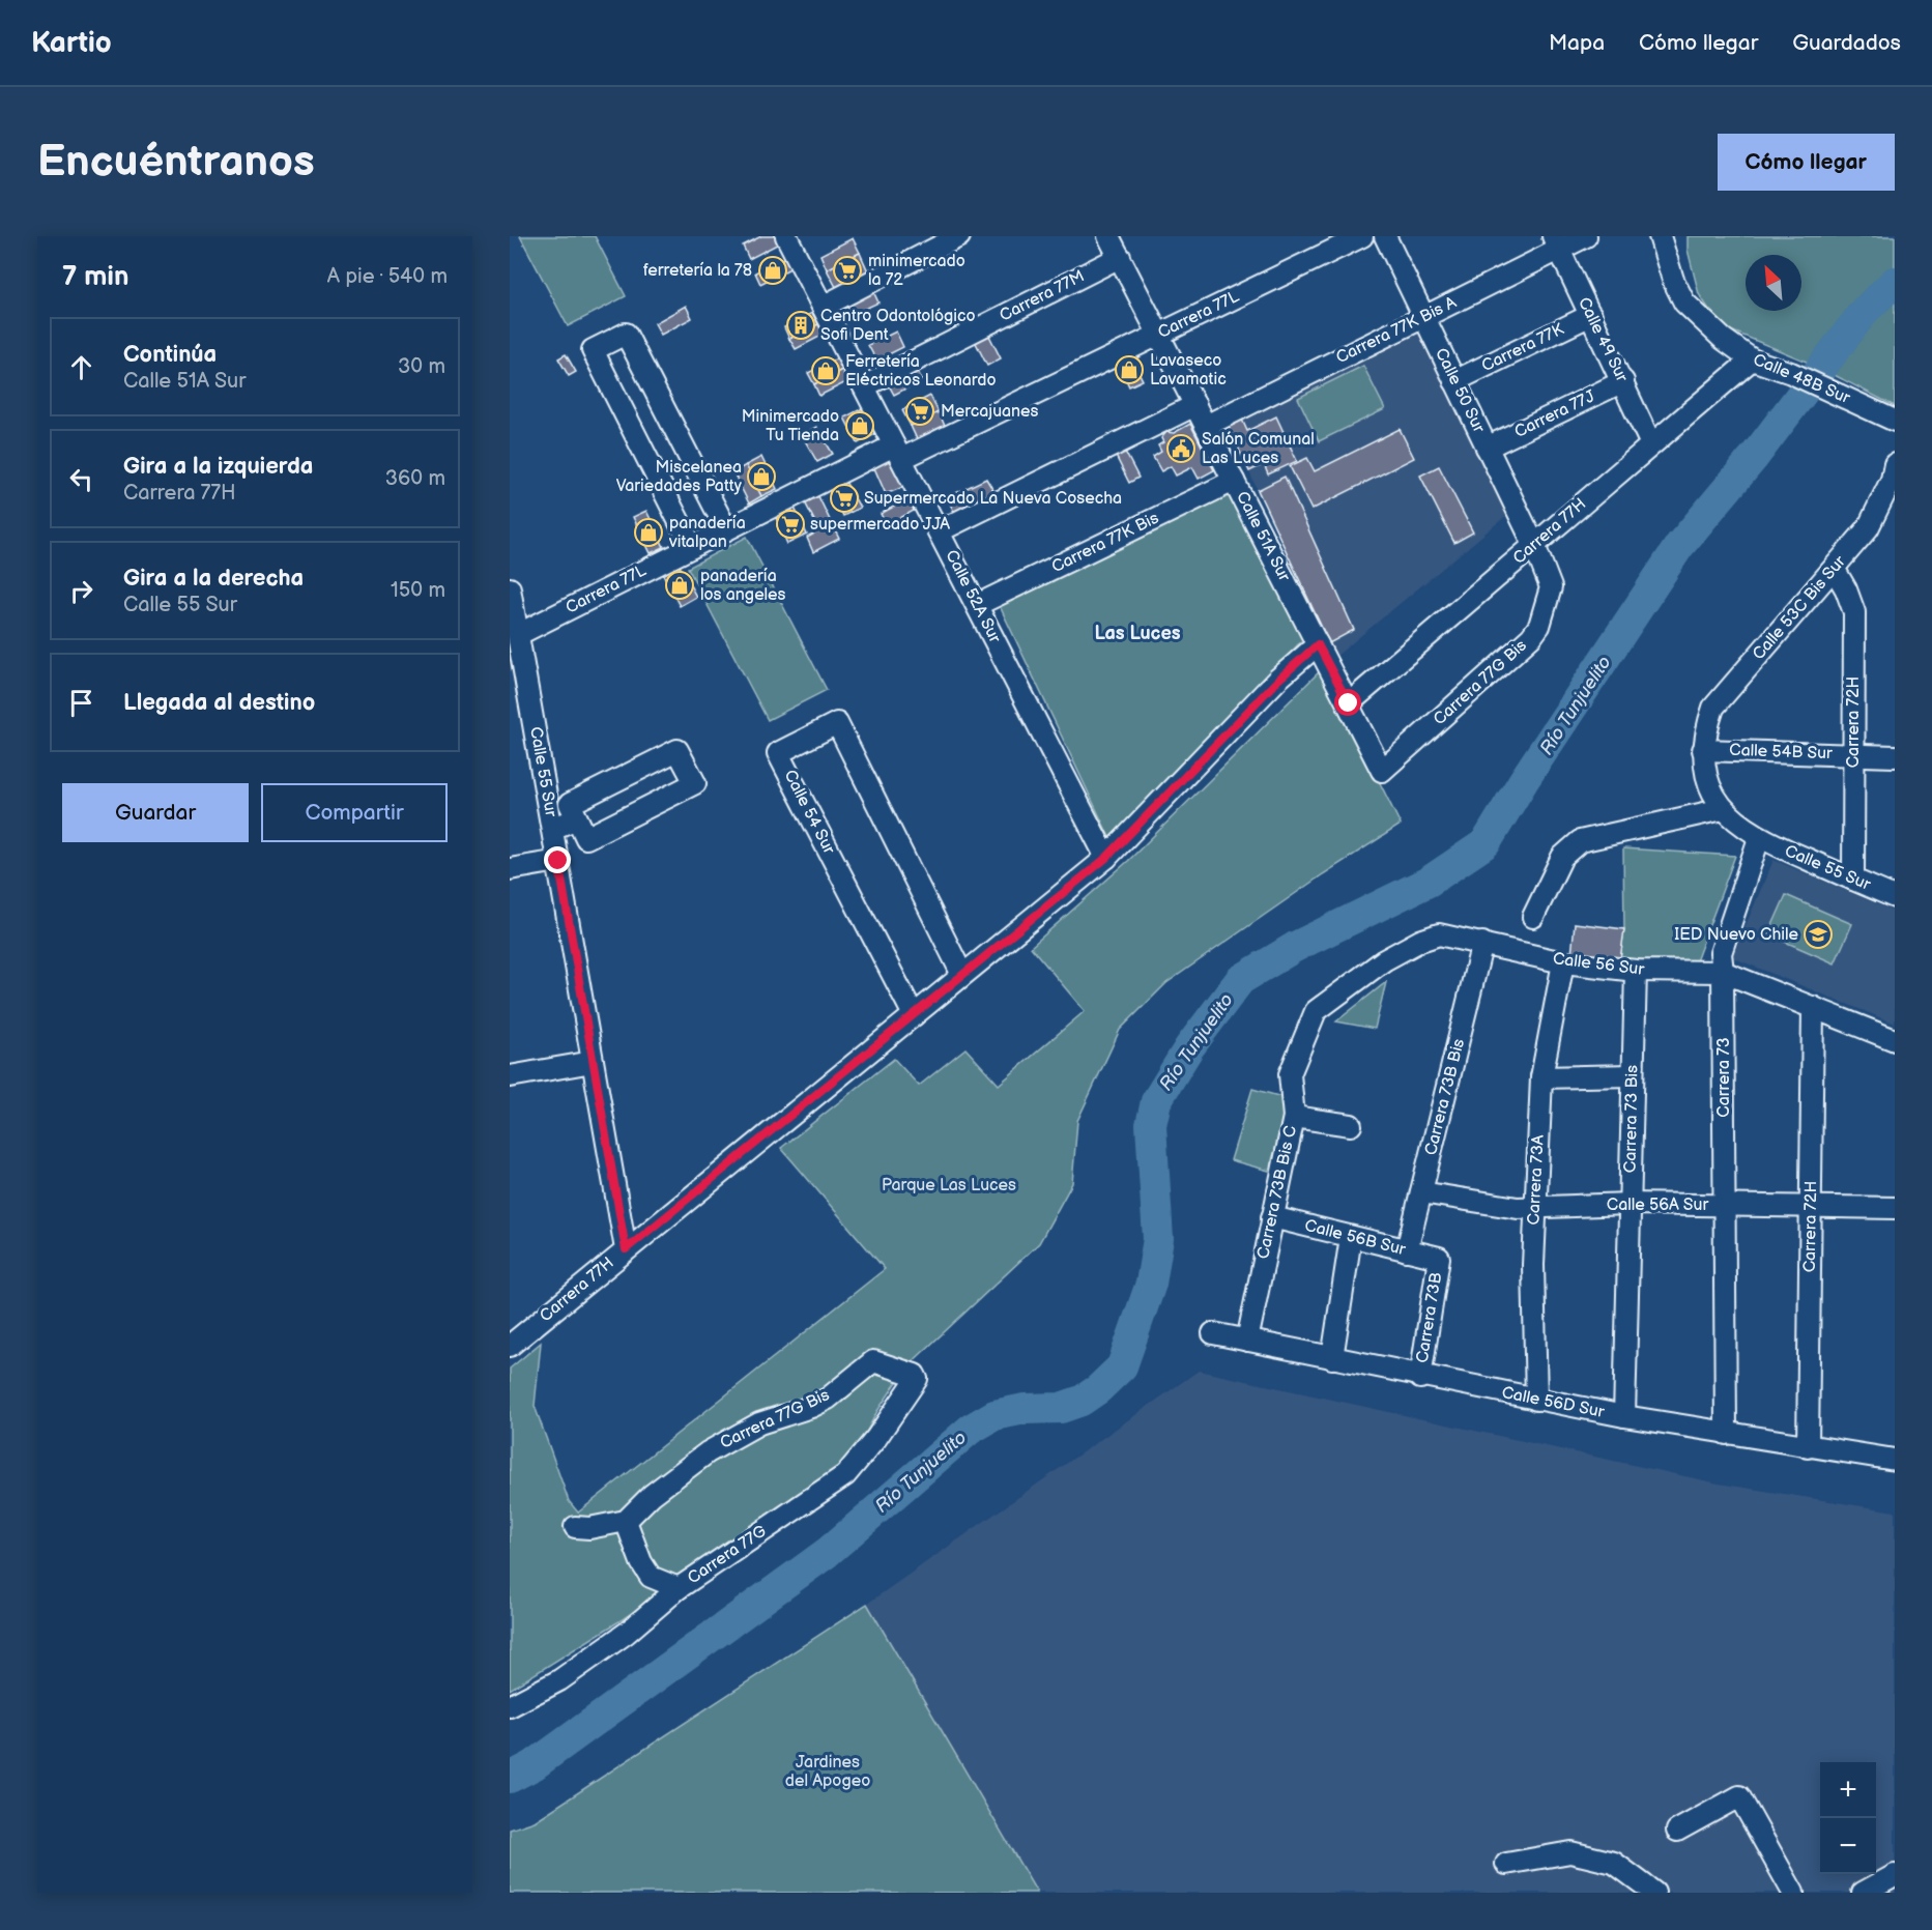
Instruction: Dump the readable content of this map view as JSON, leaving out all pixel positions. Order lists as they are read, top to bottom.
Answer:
{
  "streets": {
    "street": [
      "Carrera 77M",
      "Carrera 77L",
      "Carrera 77K Bis A",
      "Calle 49 Sur",
      "Carrera 77K",
      "Calle 48B Sur",
      "Calle 50 Sur",
      "Carrera 77J",
      "Carrera 77H",
      "Calle 51A Sur",
      "Carrera 77K Bis",
      "Calle 52A Sur",
      "Calle 53C Bis Sur",
      "Carrera 77G Bis",
      "Carrera 72H",
      "Calle 54B Sur",
      "Calle 55 Sur",
      "Calle 54 Sur",
      "Calle 56 Sur",
      "Carrera 73",
      "Carrera 73B Bis",
      "Carrera 73 Bis",
      "Carrera 73A",
      "Carrera 73B Bis C",
      "Calle 56A Sur",
      "Calle 56B Sur",
      "Carrera 73B",
      "Calle 56D Sur",
      "Carrera 77G"
    ]
  },
  "crossings": [
    ["Carrera 77M", "Calle 51A Sur"],
    ["Carrera 77M", "Calle 52A Sur"],
    ["Carrera 77L", "Calle 51A Sur"],
    ["Carrera 77L", "Calle 52A Sur"],
    ["Carrera 77L", "Calle 55 Sur"],
    ["Carrera 77K Bis A", "Calle 49 Sur"],
    ["Carrera 77K Bis A", "Calle 50 Sur"],
    ["Carrera 77K Bis A", "Calle 51A Sur"],
    ["Calle 49 Sur", "Carrera 77K"],
    ["Calle 49 Sur", "Carrera 77J"],
    ["Calle 49 Sur", "Carrera 77H"],
    ["Carrera 77K", "Calle 50 Sur"],
    ["Calle 48B Sur", "Carrera 77H"],
    ["Calle 50 Sur", "Carrera 77J"],
    ["Calle 50 Sur", "Carrera 77H"],
    ["Calle 50 Sur", "Carrera 77G Bis"],
    ["Carrera 77H", "Calle 51A Sur"],
    ["Carrera 77H", "Calle 52A Sur"],
    ["Carrera 77H", "Carrera 77G Bis"],
    ["Carrera 77H", "Calle 55 Sur"],
    ["Carrera 77H", "Calle 54 Sur"],
    ["Calle 51A Sur", "Carrera 77K Bis"],
    ["Calle 51A Sur", "Carrera 77G Bis"],
    ["Carrera 77K Bis", "Calle 52A Sur"],
    ["Calle 53C Bis Sur", "Carrera 72H"],
    ["Calle 53C Bis Sur", "Calle 54B Sur"],
    ["Carrera 77G Bis", "Carrera 77G"],
    ["Carrera 72H", "Calle 54B Sur"],
    ["Carrera 72H", "Calle 55 Sur"],
    ["Carrera 72H", "Calle 56 Sur"],
    ["Carrera 72H", "Calle 56A Sur"],
    ["Carrera 72H", "Calle 56D Sur"],
    ["Calle 55 Sur", "Carrera 73"],
    ["Calle 56 Sur", "Carrera 73"],
    ["Calle 56 Sur", "Carrera 73B Bis"],
    ["Calle 56 Sur", "Carrera 73 Bis"],
    ["Calle 56 Sur", "Carrera 73A"],
    ["Calle 56 Sur", "Carrera 73B Bis C"],
    ["Carrera 73", "Calle 56A Sur"],
    ["Carrera 73", "Calle 56D Sur"],
    ["Carrera 73B Bis", "Calle 56A Sur"],
    ["Carrera 73B Bis", "Calle 56B Sur"],
    ["Carrera 73 Bis", "Calle 56A Sur"],
    ["Carrera 73 Bis", "Calle 56D Sur"],
    ["Carrera 73A", "Calle 56A Sur"],
    ["Carrera 73A", "Calle 56D Sur"],
    ["Carrera 73B Bis C", "Calle 56B Sur"],
    ["Carrera 73B Bis C", "Calle 56D Sur"],
    ["Calle 56B Sur", "Carrera 73B"],
    ["Carrera 73B", "Calle 56D Sur"]
  ],
  "districts": ["Las Luces"],
  "water": ["Río Tunjuelito"],
  "parks": ["Parque Las Luces", "Jardines del Apogeo"],
  "places": {
    "shop": [
      "ferretería la 78",
      "Lavaseco Lavamatic",
      "Ferretería Eléctricos Leonardo",
      "Minimercado Tu Tienda",
      "Miscelanea Variedades Patty",
      "panadería vitalpan",
      "panadería los angeles"
    ],
    "supermarket": [
      "minimercado la 72",
      "Mercajuanes",
      "Supermercado La Nueva Cosecha",
      "supermercado JJA"
    ],
    "building": ["Centro Odontológico Sofi Dent"],
    "public building": ["Salón Comunal Las Luces"],
    "school or university": ["IED Nuevo Chile"]
  },
  "north": "top left",
  "page": {
    "header": "Kartio",
    "nav": ["Mapa", "Cómo llegar", "Guardados"],
    "buttons": [
      "Cómo llegar",
      ["Guardar", "Compartir"]
    ],
    "title": "Encuéntranos",
    "heading": ["7 min", "A pie · 540 m"],
    "list": [
      ["Continúa", "Calle 51A Sur", "30 m"],
      ["Gira a la izquierda", "Carrera 77H", "360 m"],
      ["Gira a la derecha", "Calle 55 Sur", "150 m"],
      "Llegada al destino"
    ],
    "map_buttons": ["+", "−"]
  }
}
